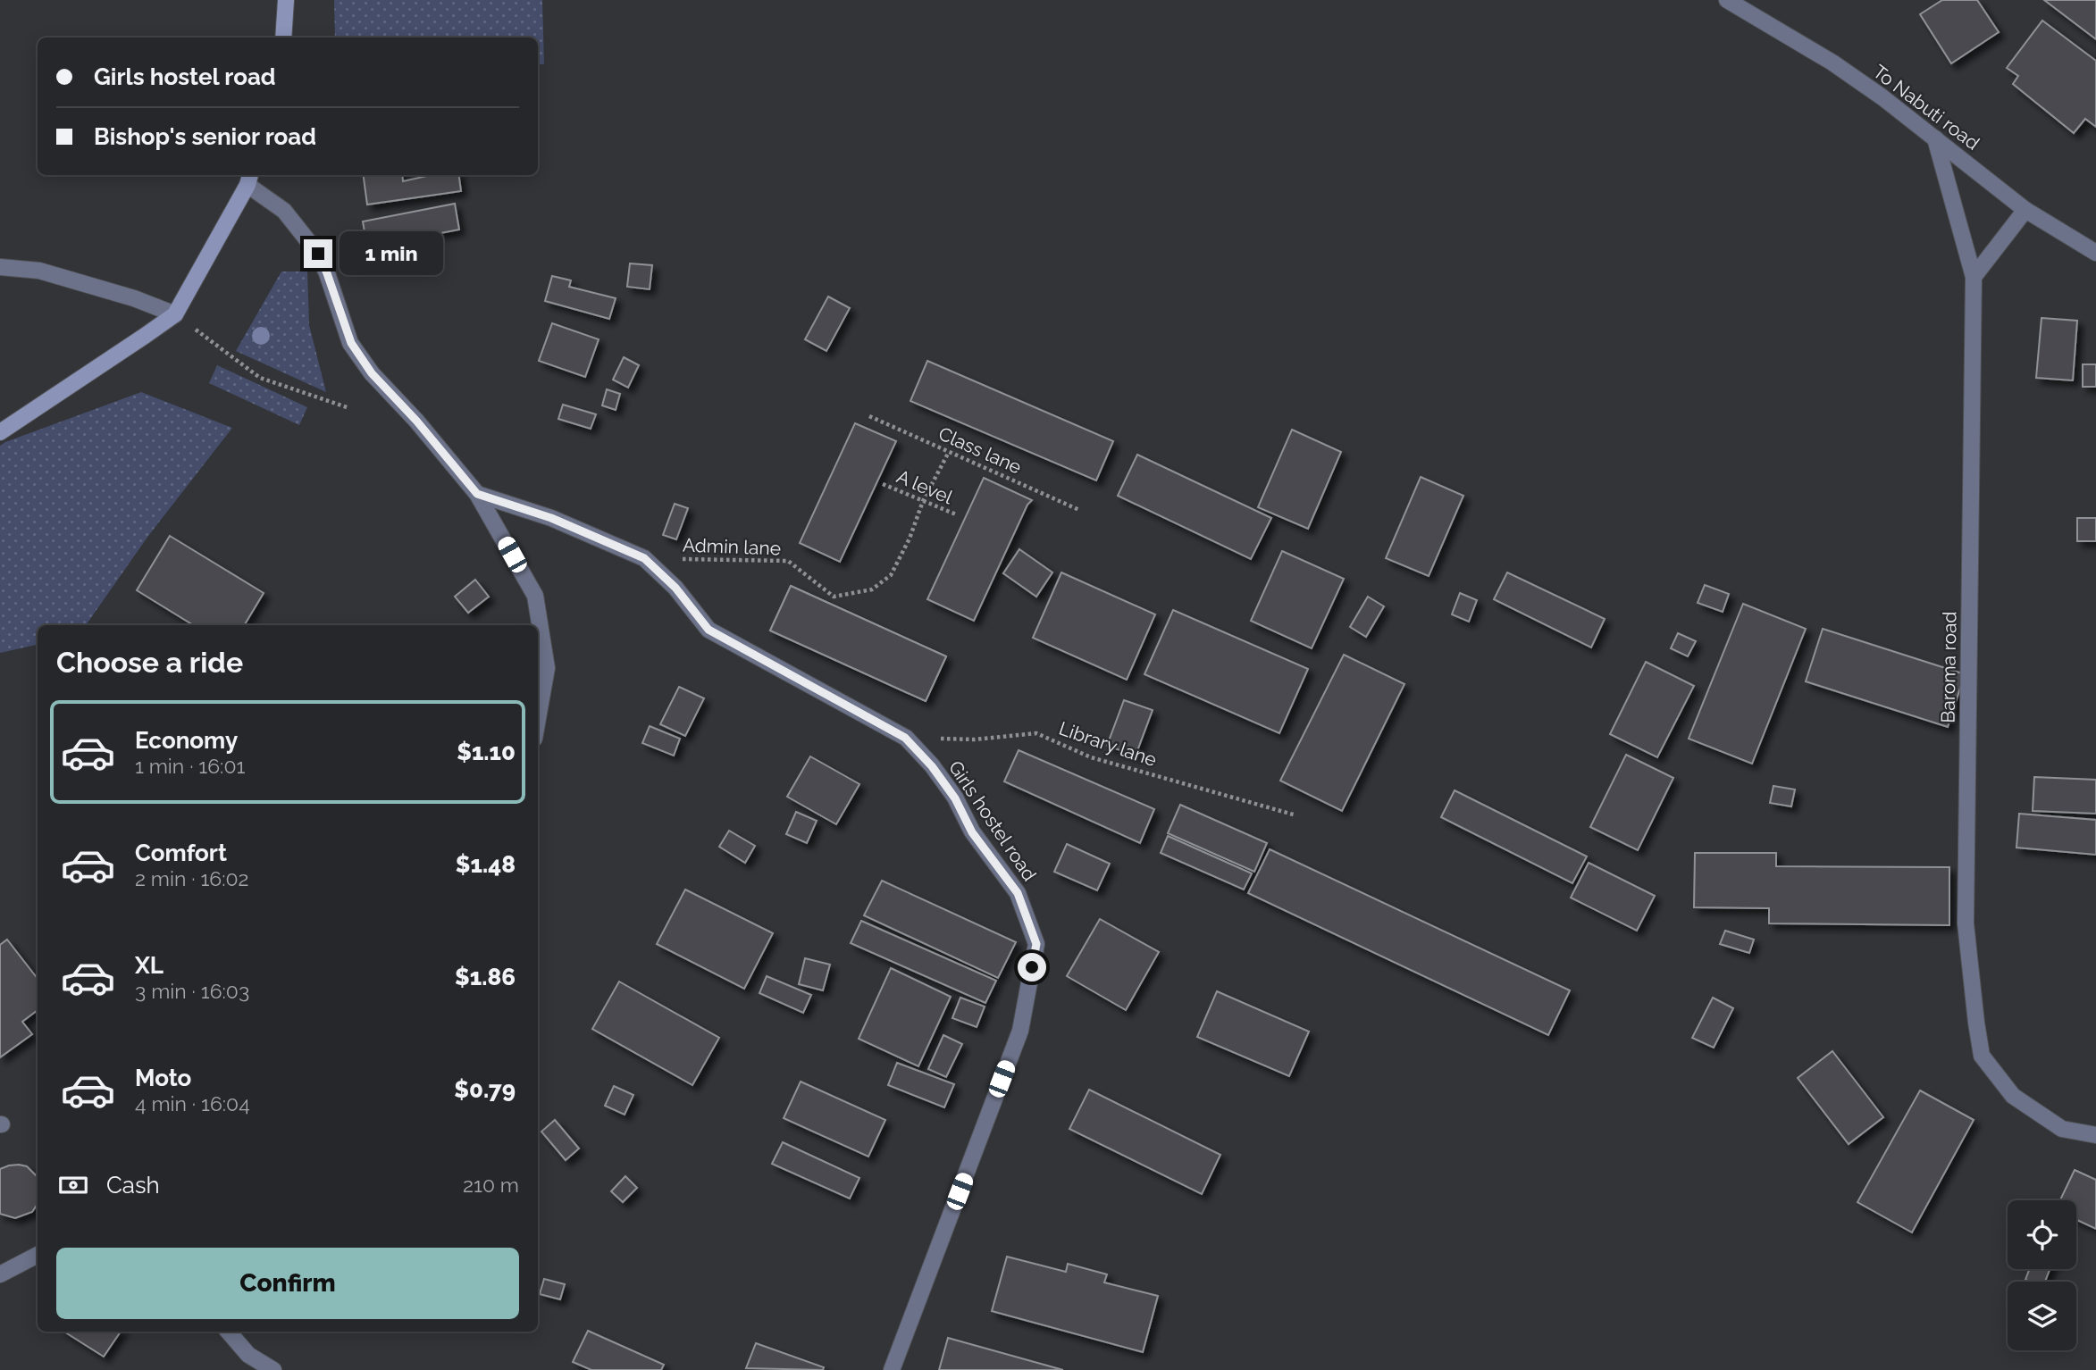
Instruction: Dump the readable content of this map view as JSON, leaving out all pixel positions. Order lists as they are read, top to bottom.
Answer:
{
  "streets": {
    "street": ["To Nabuti road", "Baroma road", "Girls hostel road"],
    "path": [
      "Class lane",
      "A level",
      "Admin lane",
      "Library lane"
    ]
  },
  "crossings": [
    ["To Nabuti road", "Baroma road"],
    ["Class lane", "Admin lane"],
    ["A level", "Admin lane"],
    ["Admin lane", "Girls hostel road"],
    ["Library lane", "Girls hostel road"]
  ],
  "page": {
    "banner": ["Girls hostel road", "Bishop's senior road"],
    "bubble": "1 min",
    "heading": "Choose a ride",
    "list": [
      {
        "name": "Economy",
        "note": "1 min · 16:01",
        "value": "$1.10"
      },
      {
        "name": "Comfort",
        "note": "2 min · 16:02",
        "value": "$1.48"
      },
      {
        "name": "XL",
        "note": "3 min · 16:03",
        "value": "$1.86"
      },
      {
        "name": "Moto",
        "note": "4 min · 16:04",
        "value": "$0.79"
      }
    ],
    "pay": ["Cash", "210 m"],
    "buttons": "Confirm"
  }
}
